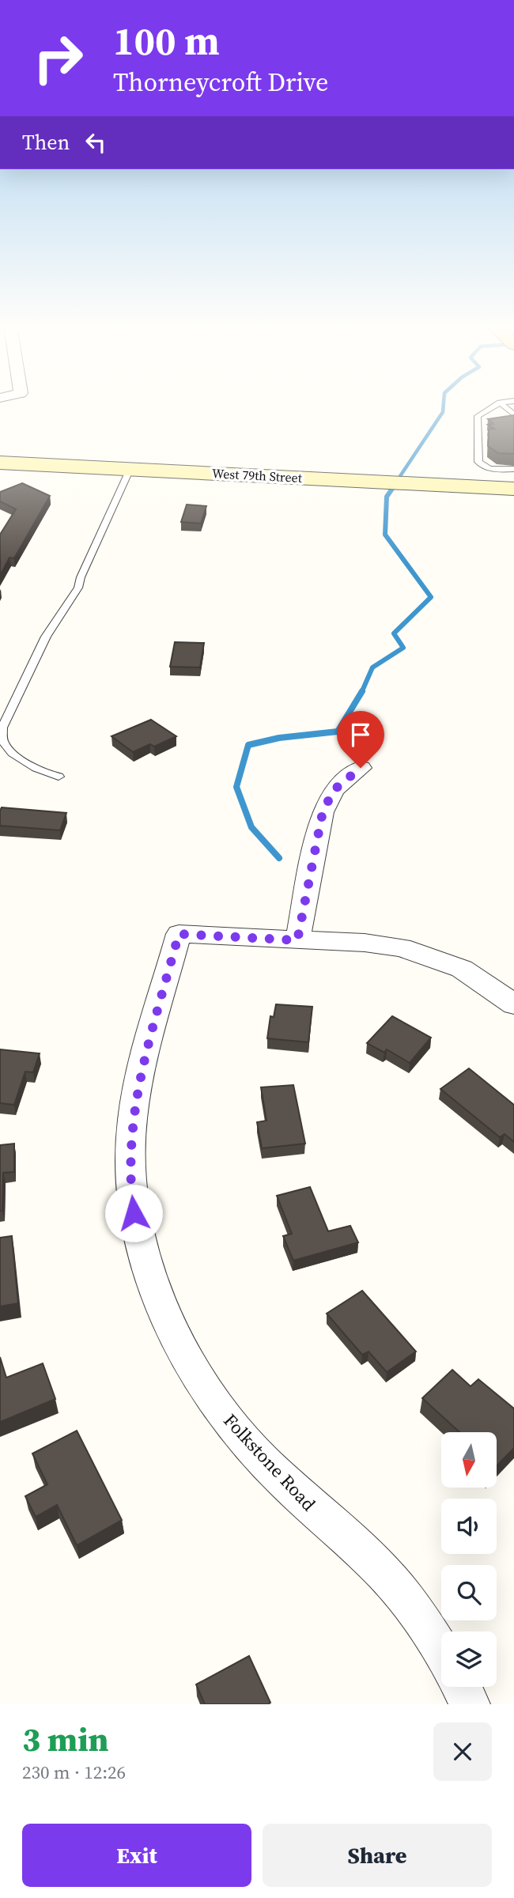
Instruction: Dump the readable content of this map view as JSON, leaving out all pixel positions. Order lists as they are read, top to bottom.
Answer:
{
  "streets": {
    "main road": ["West 79th Street"],
    "street": ["Folkstone Road"]
  },
  "north": "bottom",
  "page": {
    "turn": ["100 m", "Thorneycroft Drive"],
    "then": "Then",
    "heading": ["3 min", "230 m · 12:26"],
    "buttons": ["Exit", "Share"]
  }
}
